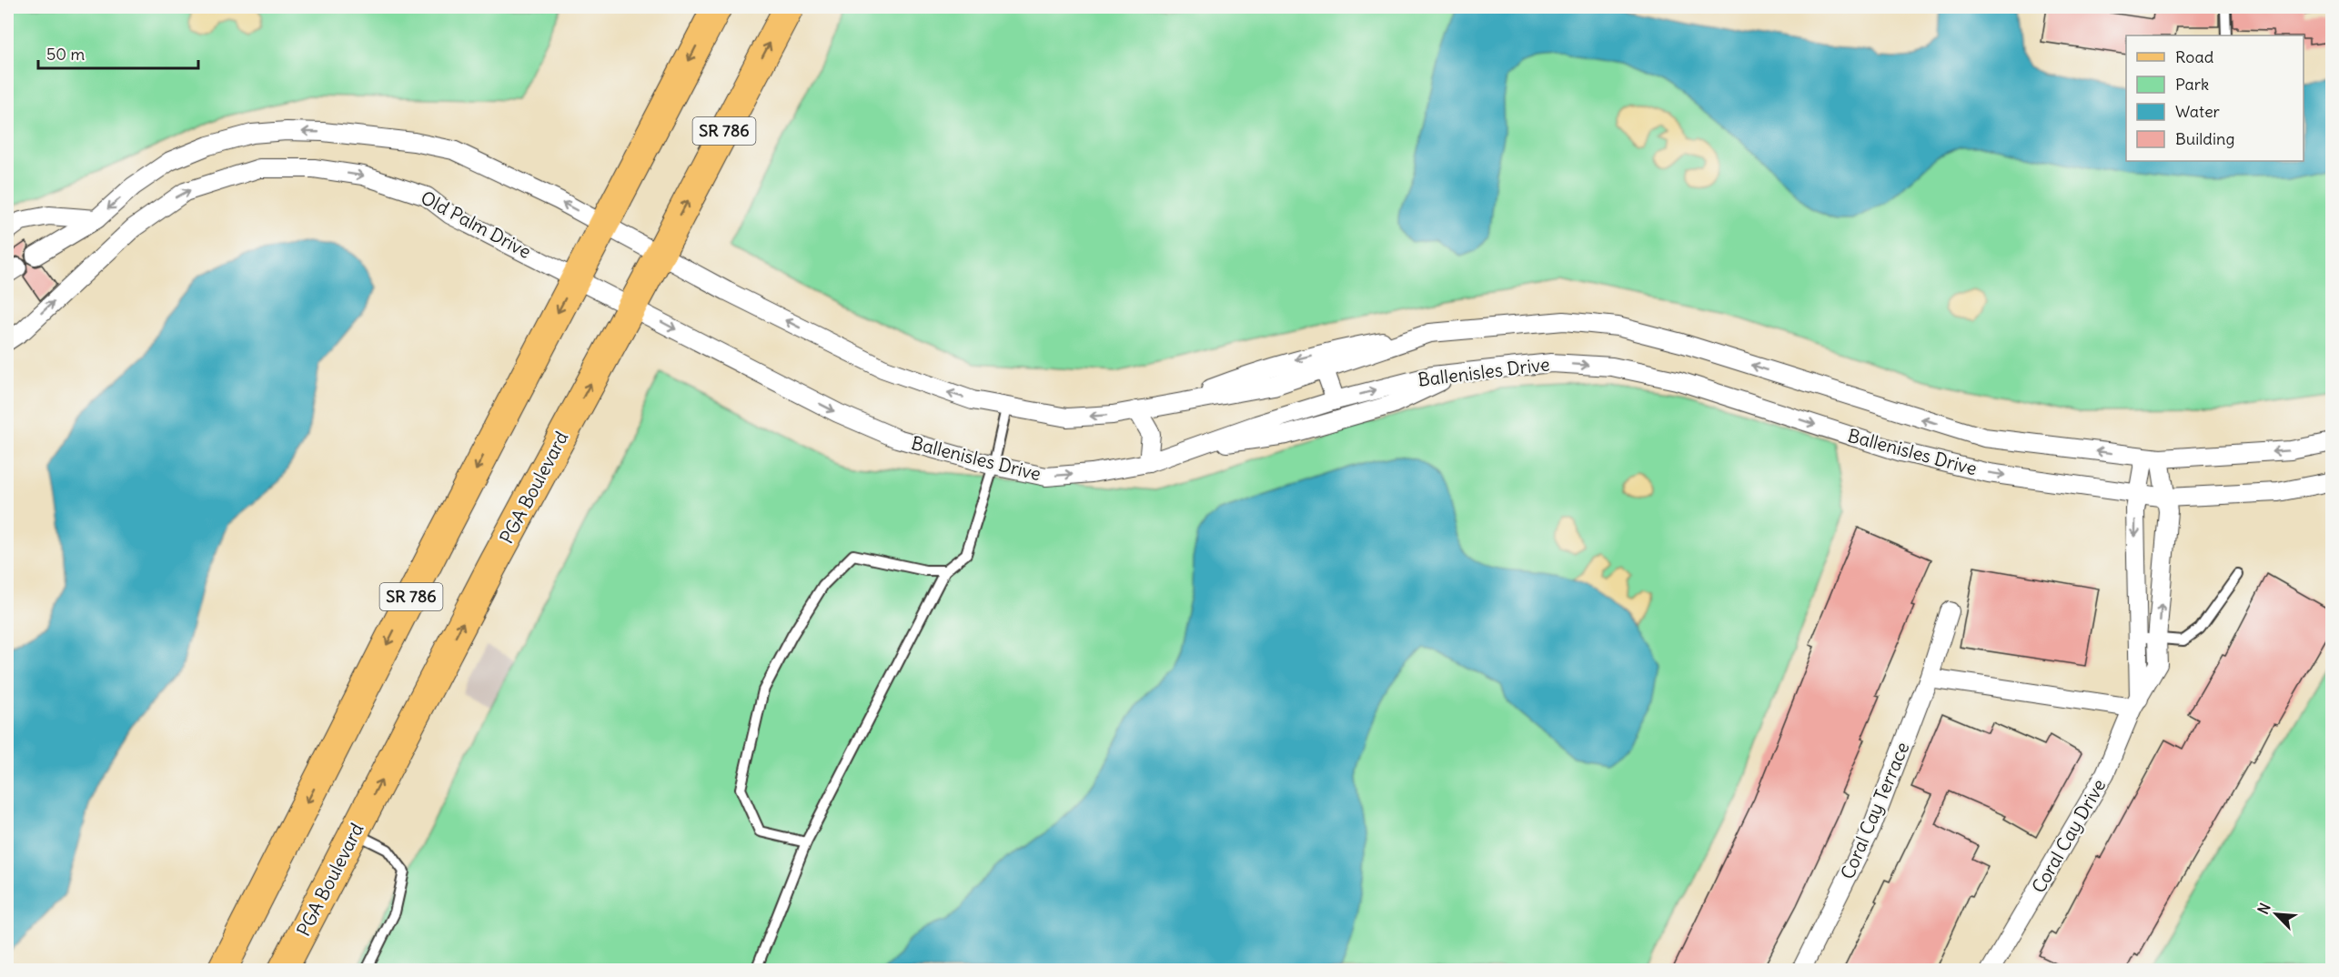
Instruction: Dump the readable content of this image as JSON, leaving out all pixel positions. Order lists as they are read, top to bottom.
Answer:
{
  "streets": {
    "main road": ["SR 786", "PGA Boulevard"],
    "street": [
      "Old Palm Drive",
      "Ballenisles Drive",
      "Coral Cay Terrace",
      "Coral Cay Drive"
    ]
  },
  "crossings": [
    ["SR 786", "Old Palm Drive"],
    ["SR 786", "Ballenisles Drive"],
    ["Old Palm Drive", "Ballenisles Drive"],
    ["Ballenisles Drive", "PGA Boulevard"],
    ["Ballenisles Drive", "Coral Cay Drive"]
  ],
  "legend": [
    "Road",
    "Park",
    "Water",
    "Building"
  ],
  "scale_bar": "50 m",
  "north": "top left"
}
